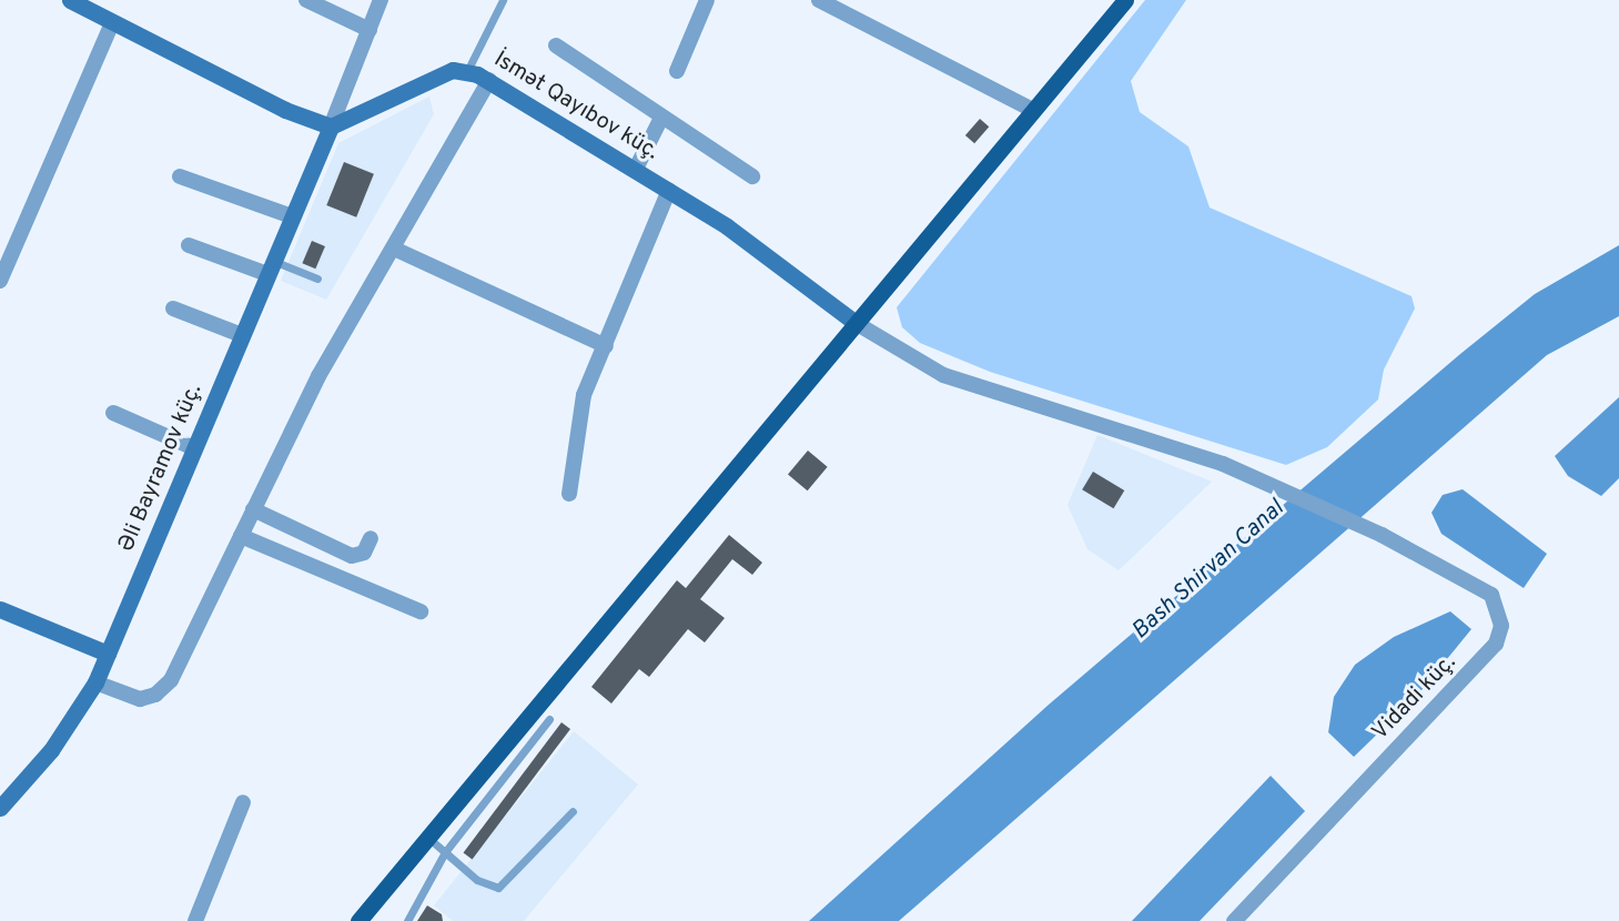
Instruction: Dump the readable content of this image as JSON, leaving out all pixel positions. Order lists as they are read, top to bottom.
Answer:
{
  "streets": {
    "street": ["İsmət Qayıbov küç.", "Əli Bayramov küç.", "Vidadi küç."]
  },
  "crossings": [
    ["İsmət Qayıbov küç.", "Əli Bayramov küç."],
    ["İsmət Qayıbov küç.", "Vidadi küç."]
  ],
  "water": ["Bash Shirvan Canal"]
}
